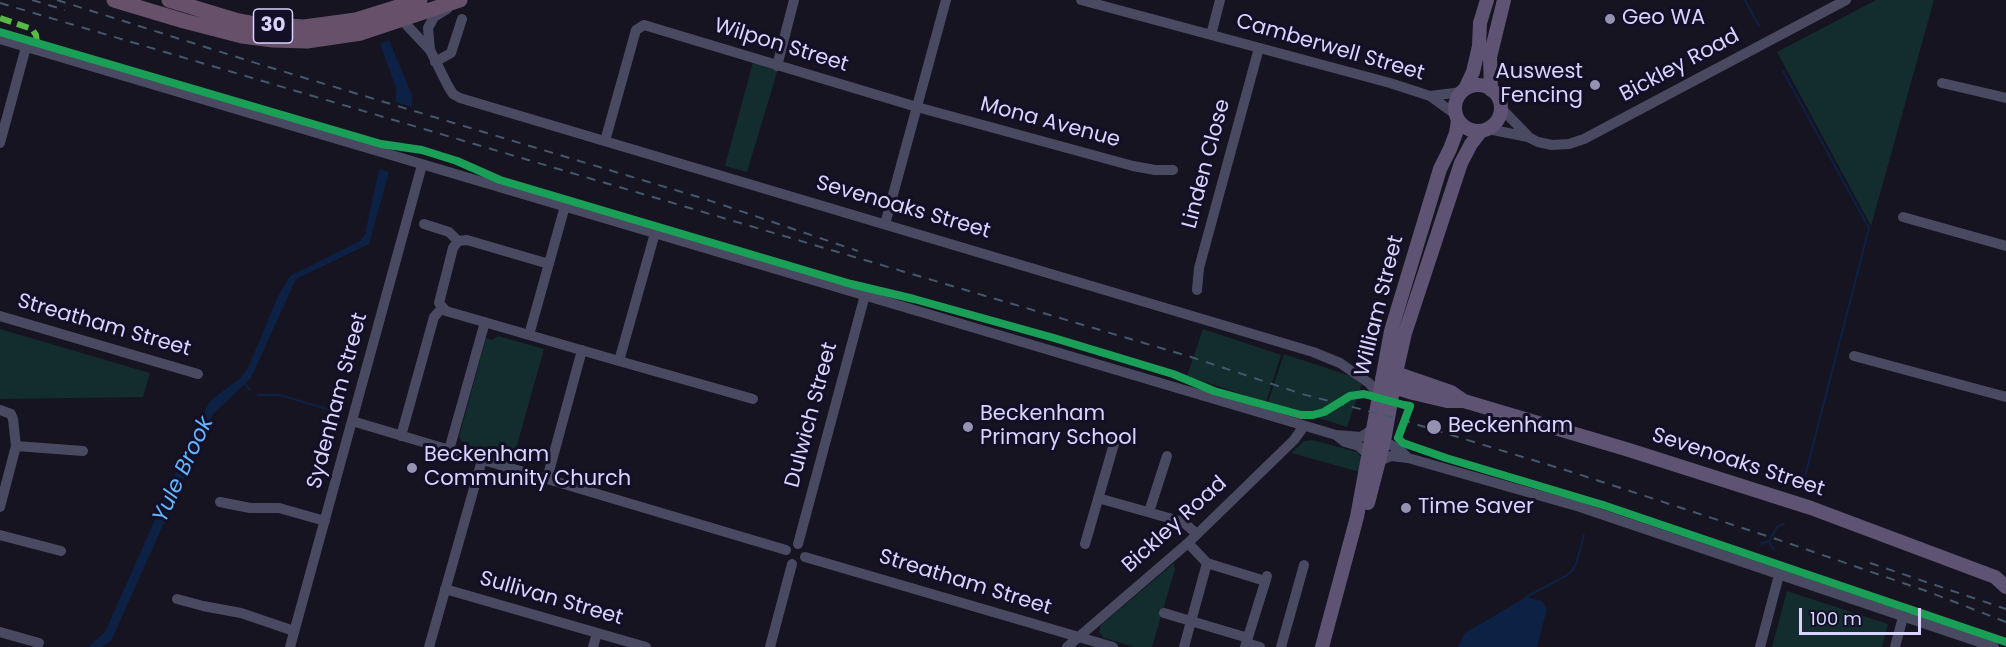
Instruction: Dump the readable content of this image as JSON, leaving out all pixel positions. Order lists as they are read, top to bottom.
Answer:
{
  "streets": {
    "highway": ["30"],
    "main road": ["Sevenoaks Street", "William Street"],
    "street": [
      "Wilpon Street",
      "Camberwell Street",
      "Bickley Road",
      "Mona Avenue",
      "Linden Close",
      "Streatham Street",
      "Sydenham Street",
      "Dulwich Street",
      "Sullivan Street"
    ]
  },
  "crossings": [
    ["30", "Sevenoaks Street"],
    ["Wilpon Street", "Mona Avenue"],
    ["Wilpon Street", "Sevenoaks Street"],
    ["Camberwell Street", "Bickley Road"],
    ["Camberwell Street", "Linden Close"],
    ["Camberwell Street", "William Street"],
    ["Bickley Road", "William Street"],
    ["Bickley Road", "Streatham Street"],
    ["Sevenoaks Street", "William Street"],
    ["Streatham Street", "Dulwich Street"]
  ],
  "water": ["Yule Brook"],
  "places": [
    "Geo WA",
    "Auswest Fencing",
    "Beckenham Primary School",
    "Beckenham",
    "Beckenham Community Church",
    "Time Saver"
  ],
  "scale_bar": "100 m"
}
